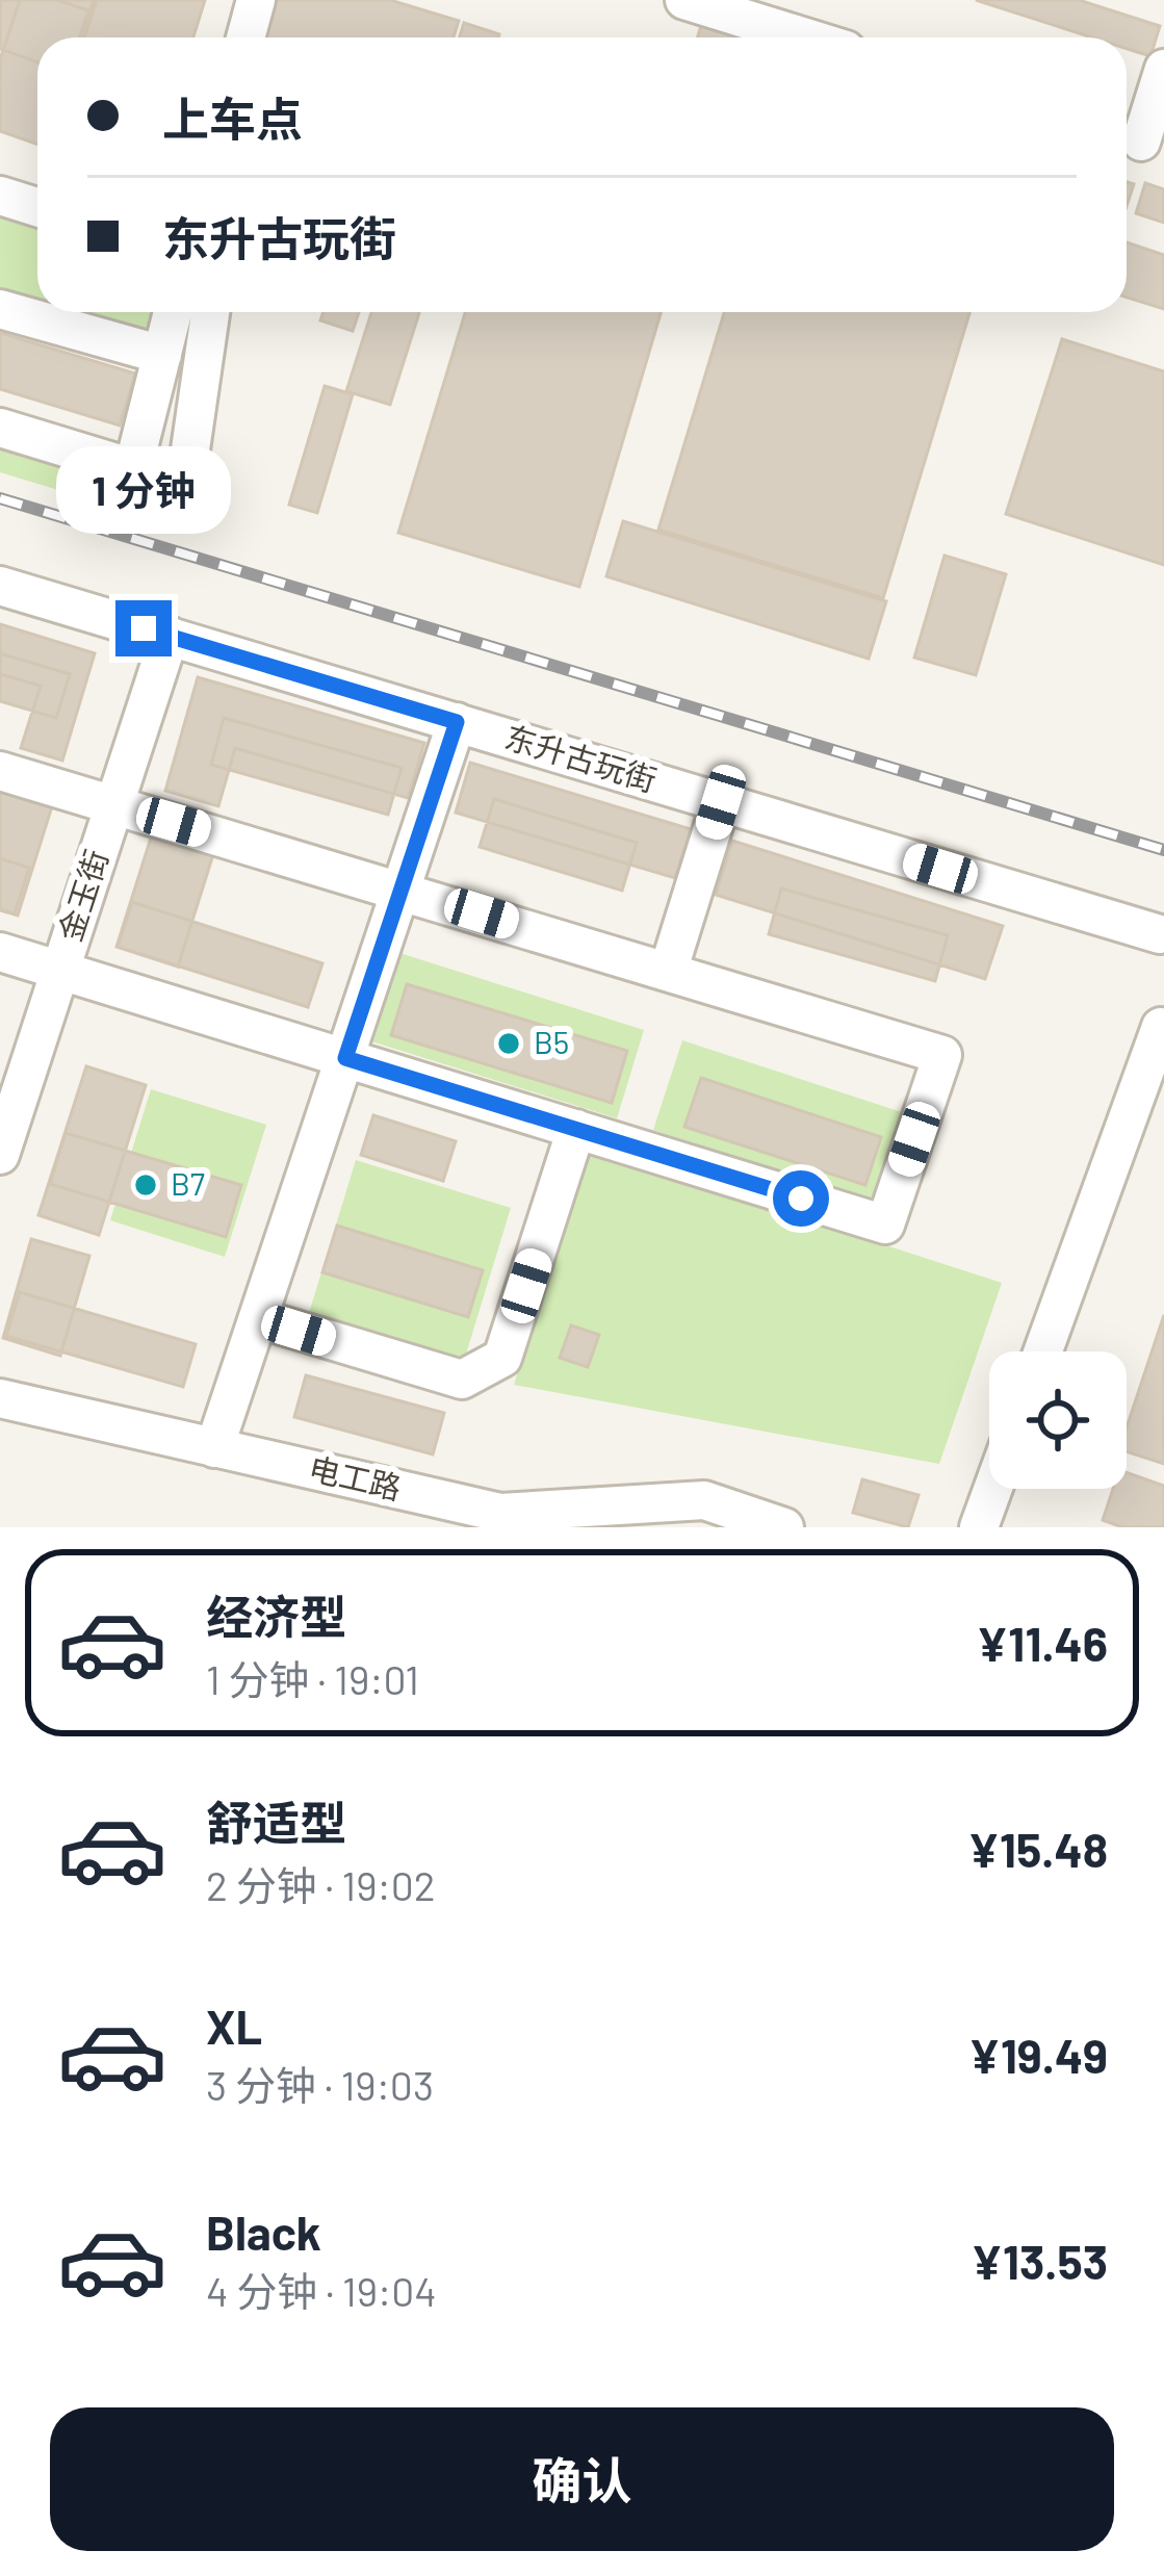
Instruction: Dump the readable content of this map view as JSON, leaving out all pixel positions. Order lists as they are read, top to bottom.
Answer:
{
  "streets": {
    "street": ["东升古玩街", "金玉街", "电工路"]
  },
  "crossings": [
    ["东升古玩街", "金玉街"]
  ],
  "places": ["B5", "B7"],
  "page": {
    "banner": ["上车点", "东升古玩街"],
    "bubble": "1 分钟",
    "list": [
      {
        "name": "经济型",
        "note": "1 分钟 · 19:01",
        "value": "¥11.46"
      },
      {
        "name": "舒适型",
        "note": "2 分钟 · 19:02",
        "value": "¥15.48"
      },
      {
        "name": "XL",
        "note": "3 分钟 · 19:03",
        "value": "¥19.49"
      },
      {
        "name": "Black",
        "note": "4 分钟 · 19:04",
        "value": "¥13.53"
      }
    ],
    "buttons": "确认"
  }
}
